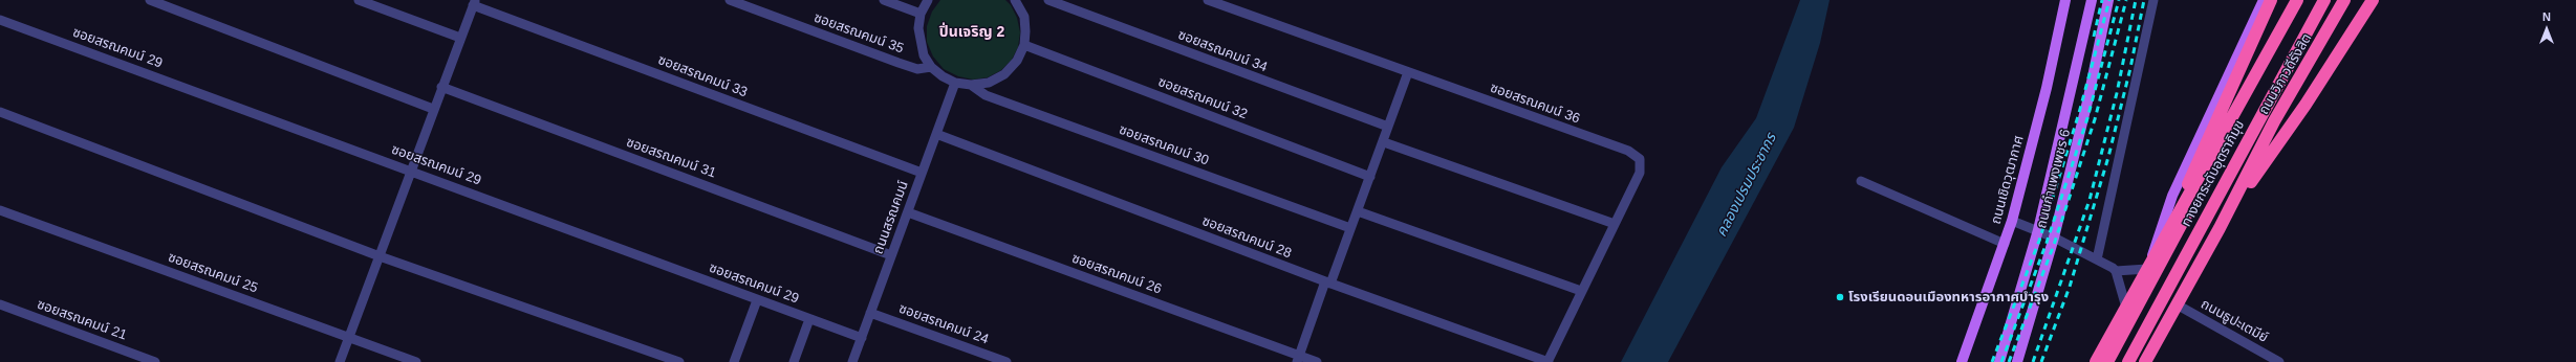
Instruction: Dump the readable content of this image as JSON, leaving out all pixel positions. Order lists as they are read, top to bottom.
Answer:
{
  "streets": {
    "highway": ["ถนนวิภาวดีรังสิต", "ทางยกระดับอุตราภิมุข"],
    "main road": ["ถนนกำแพงเพชร 6", "ถนนเชิดวุฒากาศ"],
    "street": [
      "ซอยสรณคมน์ 35",
      "ซอยสรณคมน์ 29",
      "ซอยสรณคมน์ 34",
      "ซอยสรณคมน์ 33",
      "ซอยสรณคมน์ 32",
      "ซอยสรณคมน์ 36",
      "ซอยสรณคมน์ 30",
      "ซอยสรณคมน์ 31",
      "ถนนสรณคมน์",
      "ซอยสรณคมน์ 28",
      "ซอยสรณคมน์ 25",
      "ซอยสรณคมน์ 26",
      "ซอยสรณคมน์ 21",
      "ถนนธูปะเตมีย์",
      "ซอยสรณคมน์ 24"
    ]
  },
  "crossings": [
    ["ซอยสรณคมน์ 29", "ถนนสรณคมน์"],
    ["ถนนวิภาวดีรังสิต", "ถนนธูปะเตมีย์"],
    ["ซอยสรณคมน์ 33", "ถนนสรณคมน์"],
    ["ซอยสรณคมน์ 36", "ซอยสรณคมน์ 28"],
    ["ซอยสรณคมน์ 31", "ถนนสรณคมน์"],
    ["ถนนกำแพงเพชร 6", "ถนนเชิดวุฒากาศ"],
    ["ถนนสรณคมน์", "ซอยสรณคมน์ 28"],
    ["ถนนสรณคมน์", "ซอยสรณคมน์ 26"],
    ["ถนนสรณคมน์", "ซอยสรณคมน์ 24"]
  ],
  "districts": ["ปิ่นเจริญ 2"],
  "water": ["คลองเปรมประชากร"],
  "places": ["โรงเรียนดอนเมืองทหารอากาศบำรุง"],
  "north": "top"
}
